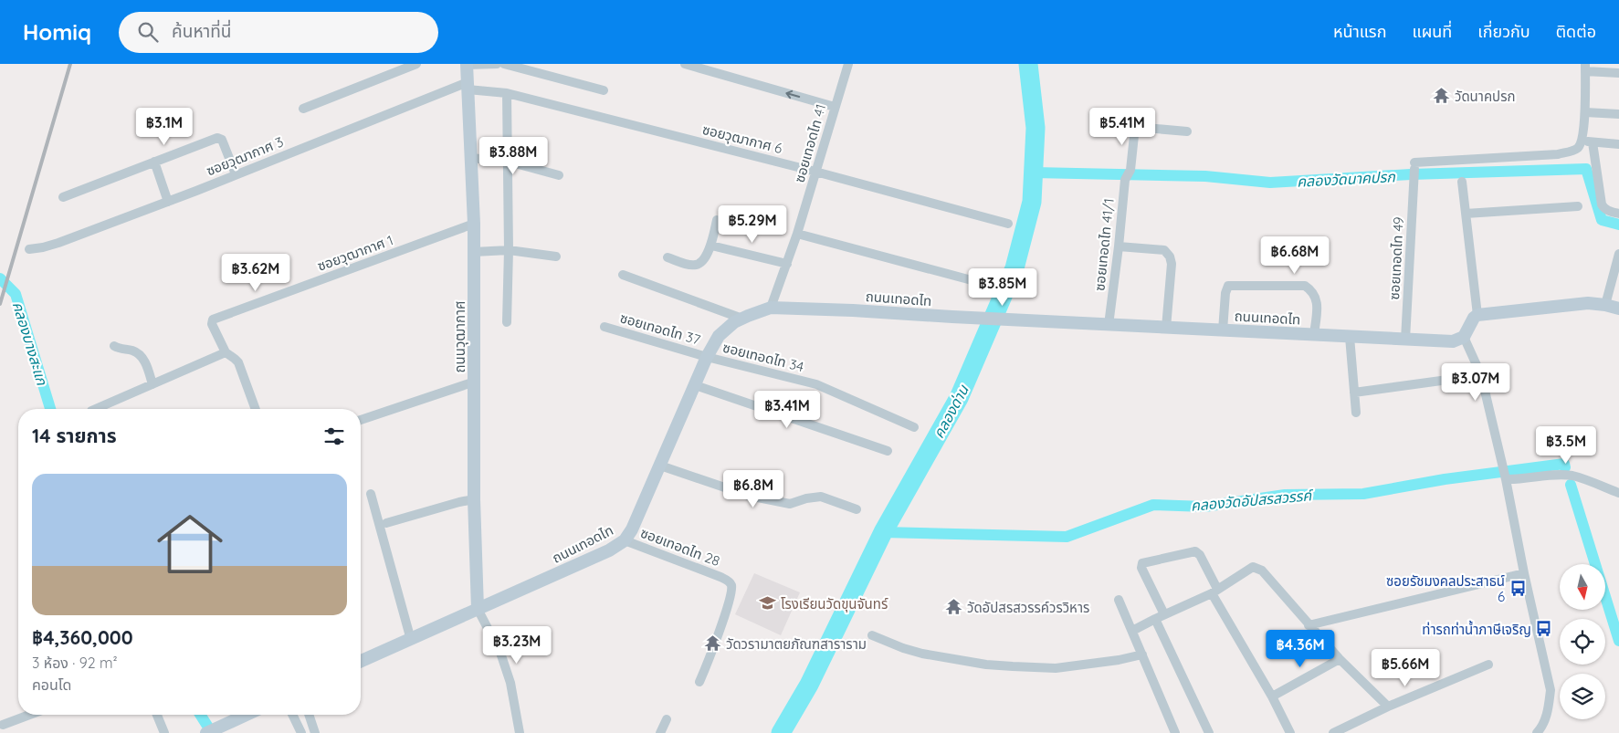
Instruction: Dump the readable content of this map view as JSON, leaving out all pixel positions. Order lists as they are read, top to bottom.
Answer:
{
  "streets": {
    "main road": ["ถนนเทอดไท", "ถนนวุฒากาศ"],
    "street": [
      "ซอยวุฒากาศ 6",
      "ซอยเทอดไท 41",
      "ซอยวุฒากาศ 3",
      "ซอยเทอดไท 41/1",
      "ซอยวุฒากาศ 1",
      "ซอยเทอดไท 49",
      "ซอยเทอดไท 37",
      "ซอยเทอดไท 34",
      "ซอยเทอดไท 28"
    ]
  },
  "crossings": [
    ["ซอยวุฒากาศ 6", "ซอยเทอดไท 41"],
    ["ซอยวุฒากาศ 6", "ซอยวุฒากาศ 3"],
    ["ซอยวุฒากาศ 6", "ถนนวุฒากาศ"],
    ["ซอยเทอดไท 41", "ถนนเทอดไท"],
    ["ซอยวุฒากาศ 3", "ถนนวุฒากาศ"],
    ["ซอยเทอดไท 41/1", "ถนนเทอดไท"],
    ["ซอยวุฒากาศ 1", "ถนนวุฒากาศ"],
    ["ซอยเทอดไท 49", "ถนนเทอดไท"],
    ["ถนนเทอดไท", "ซอยเทอดไท 37"],
    ["ถนนเทอดไท", "ถนนวุฒากาศ"],
    ["ถนนเทอดไท", "ซอยเทอดไท 34"],
    ["ถนนเทอดไท", "ซอยเทอดไท 28"],
    ["ซอยเทอดไท 37", "ซอยเทอดไท 34"]
  ],
  "water": [
    "คลองวัดนาคปรก",
    "คลองบางสะแก",
    "คลองด่าน",
    "คลองวัดอัปสรสวรรค์"
  ],
  "places": {
    "temple": ["วัดนาคปรก", "วัดอัปสรสวรรค์วรวิหาร", "วัดวรามาตยภัณฑสาราราม"],
    "bus stop": ["ซอยรัชมงคลประสาธน์ 6", "ท่ารถท่าน้ำภาษีเจริญ"],
    "school or university": ["โรงเรียนวัดขุนจันทร์"]
  },
  "north": "bottom",
  "page": {
    "header": "Homiq",
    "search": "ค้นหาที่นี่",
    "nav": [
      "หน้าแรก",
      "แผนที่",
      "เกี่ยวกับ",
      "ติดต่อ"
    ],
    "price": [
      "฿3.1M",
      "฿5.41M",
      "฿3.88M",
      "฿5.29M",
      "฿6.68M",
      "฿3.62M",
      "฿3.85M",
      "฿3.07M",
      "฿3.41M",
      "฿3.5M",
      "฿6.8M",
      "฿3.23M",
      "฿4.36M",
      "฿5.66M"
    ],
    "heading": "14 รายการ",
    "list": [
      {
        "name": "฿4,360,000",
        "note": "3 ห้อง · 92 m² · คอนโด"
      }
    ]
  }
}
